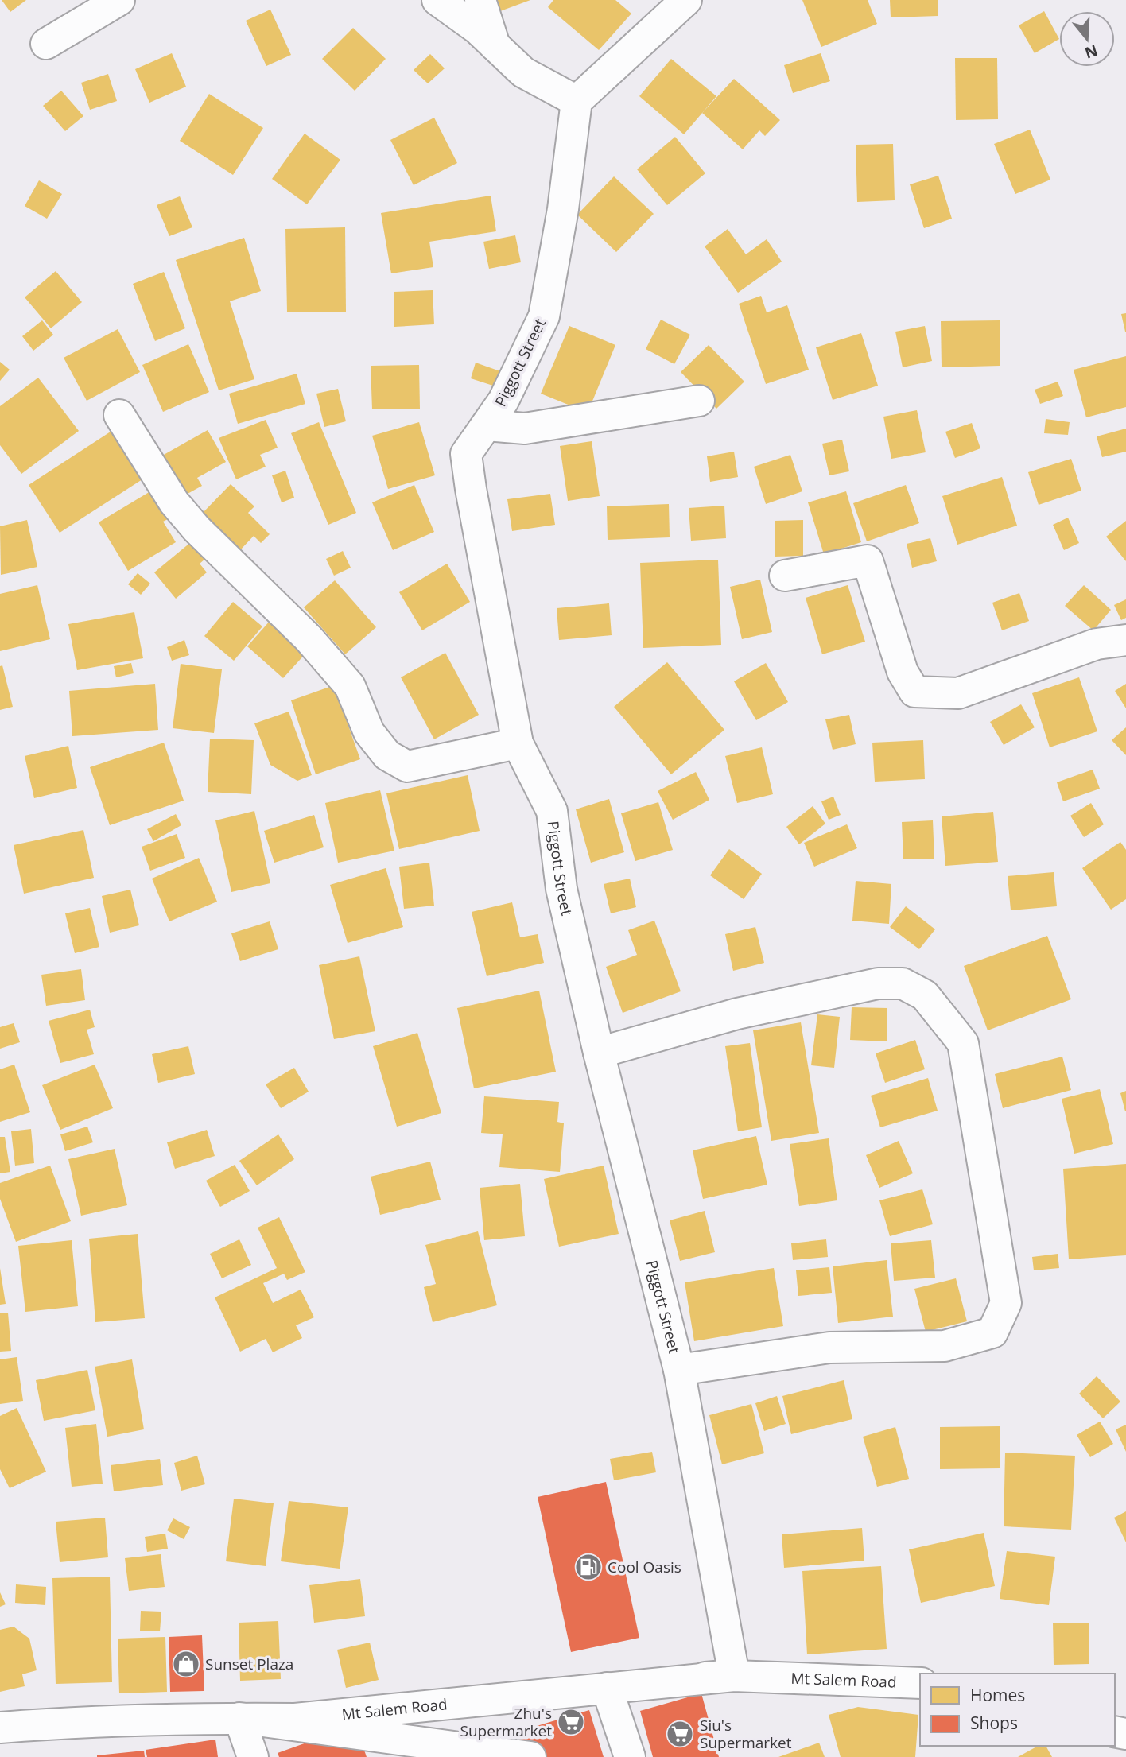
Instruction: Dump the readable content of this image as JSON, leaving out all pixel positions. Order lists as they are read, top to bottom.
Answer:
{
  "streets": {
    "street": ["Piggott Street", "Mt Salem Road"]
  },
  "crossings": [
    ["Piggott Street", "Mt Salem Road"]
  ],
  "places": {
    "fuel station": ["Cool Oasis"],
    "shop": ["Sunset Plaza"],
    "supermarket": ["Zhu's Supermarket", "Siu's Supermarket"]
  },
  "legend": ["Homes", "Shops"],
  "north": "bottom"
}
